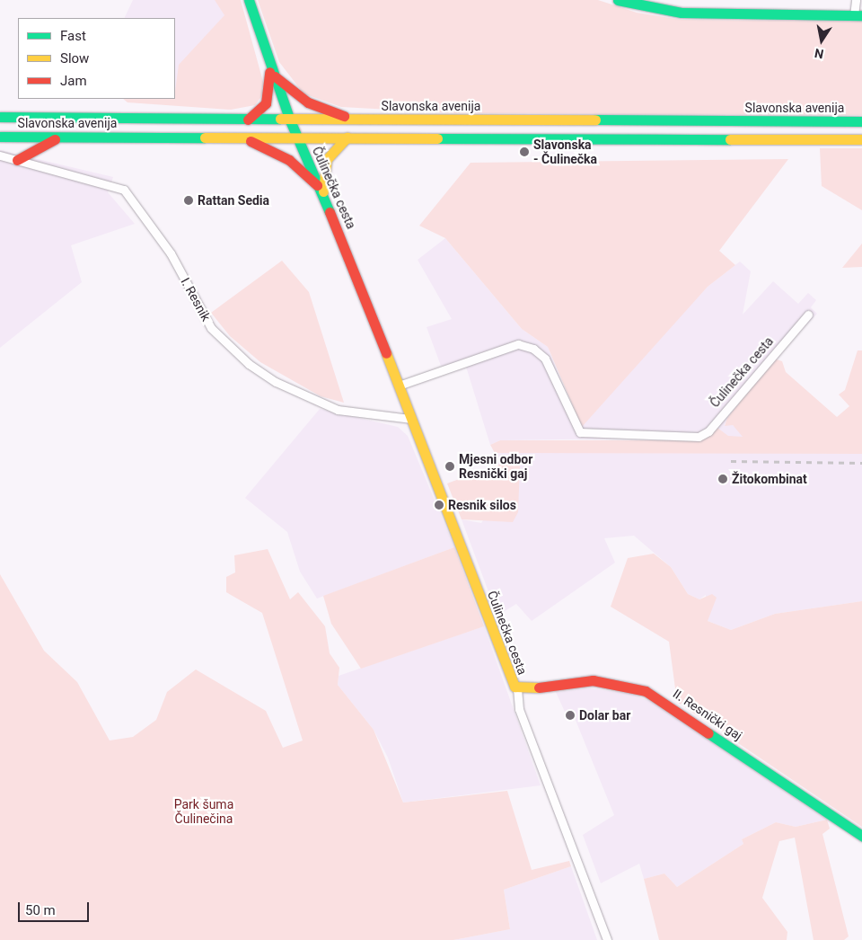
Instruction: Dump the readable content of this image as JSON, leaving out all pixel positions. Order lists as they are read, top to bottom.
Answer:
{
  "streets": {
    "main road": ["Slavonska avenija", "Čulinečka cesta", "II. Resnički gaj"],
    "street": ["I. Resnik"]
  },
  "crossings": [
    ["Slavonska avenija", "Čulinečka cesta"],
    ["Čulinečka cesta", "I. Resnik"],
    ["Čulinečka cesta", "II. Resnički gaj"]
  ],
  "parks": ["Park šuma Čulinečina"],
  "places": [
    "Slavonska - Čulinečka",
    "Rattan Sedia",
    "Mjesni odbor Resnički gaj",
    "Žitokombinat",
    "Resnik silos",
    "Dolar bar"
  ],
  "legend": ["Fast", "Slow", "Jam"],
  "scale_bar": "50 m",
  "north": "bottom"
}
